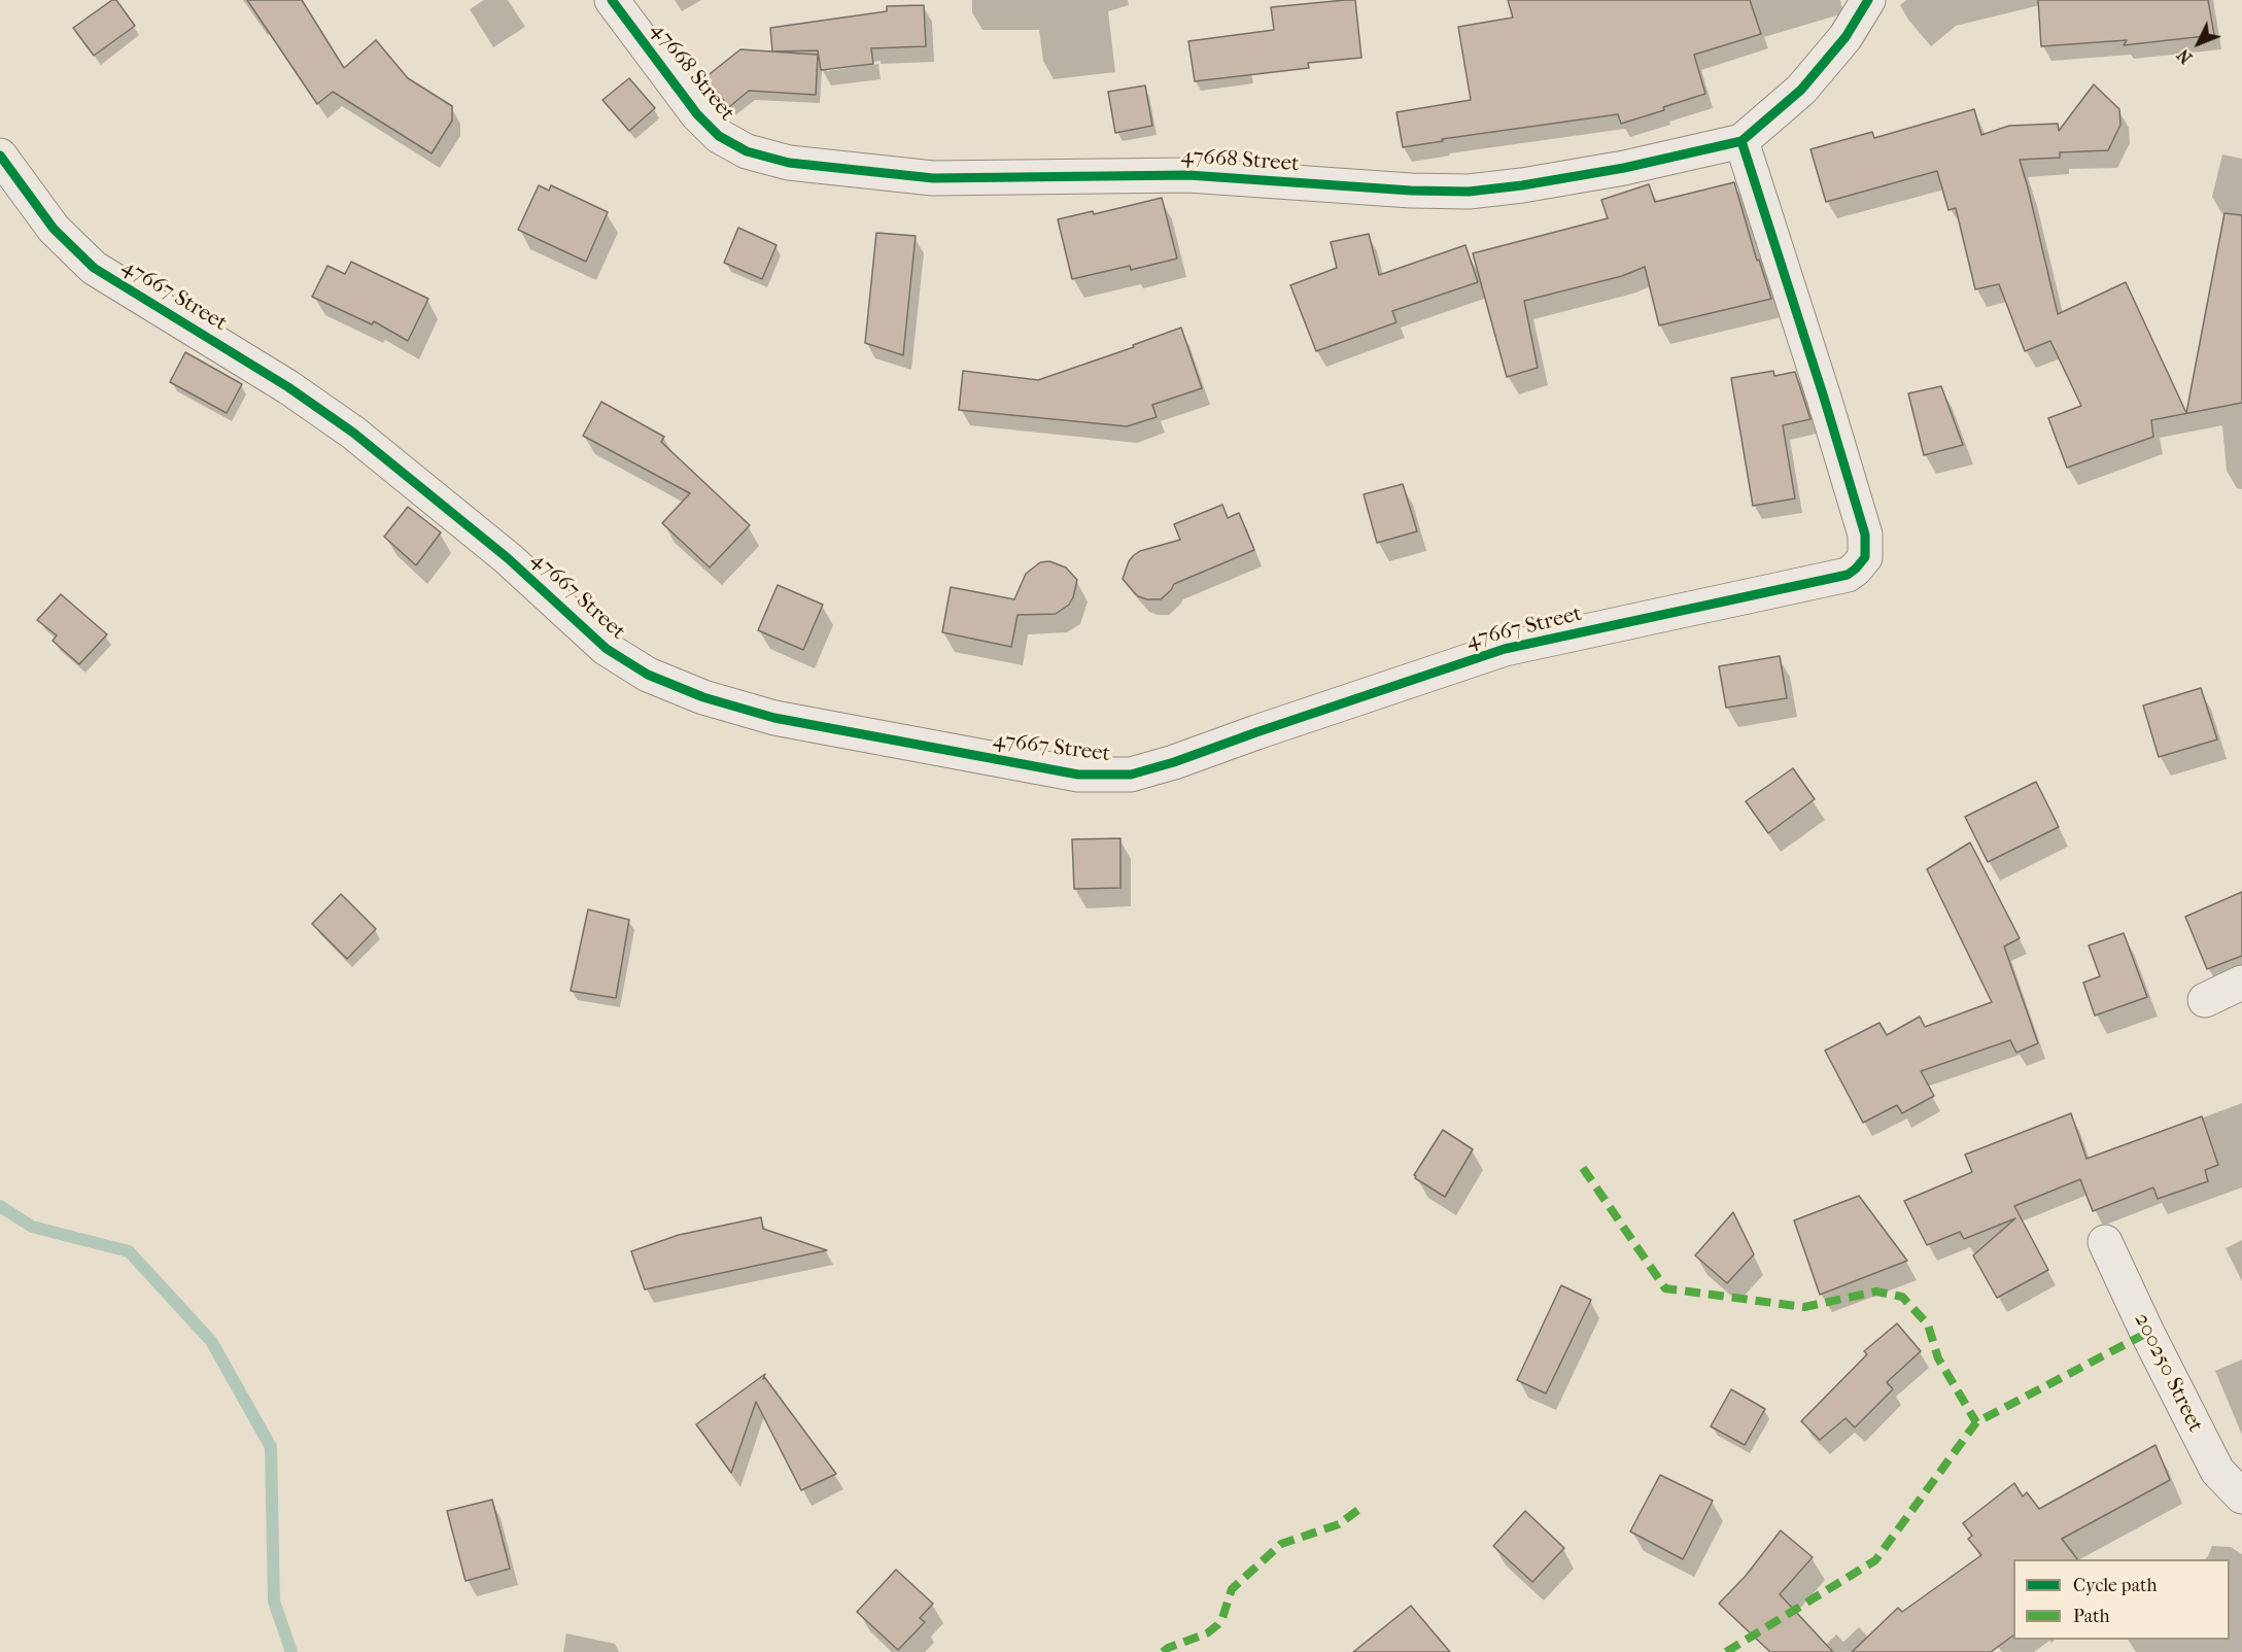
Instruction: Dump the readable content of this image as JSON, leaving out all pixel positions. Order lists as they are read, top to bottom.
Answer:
{
  "streets": {
    "street": ["47668 Street", "47667 Street", "200250 Street"]
  },
  "crossings": [
    ["47668 Street", "47667 Street"]
  ],
  "legend": ["Cycle path", "Path"],
  "north": "bottom left"
}
